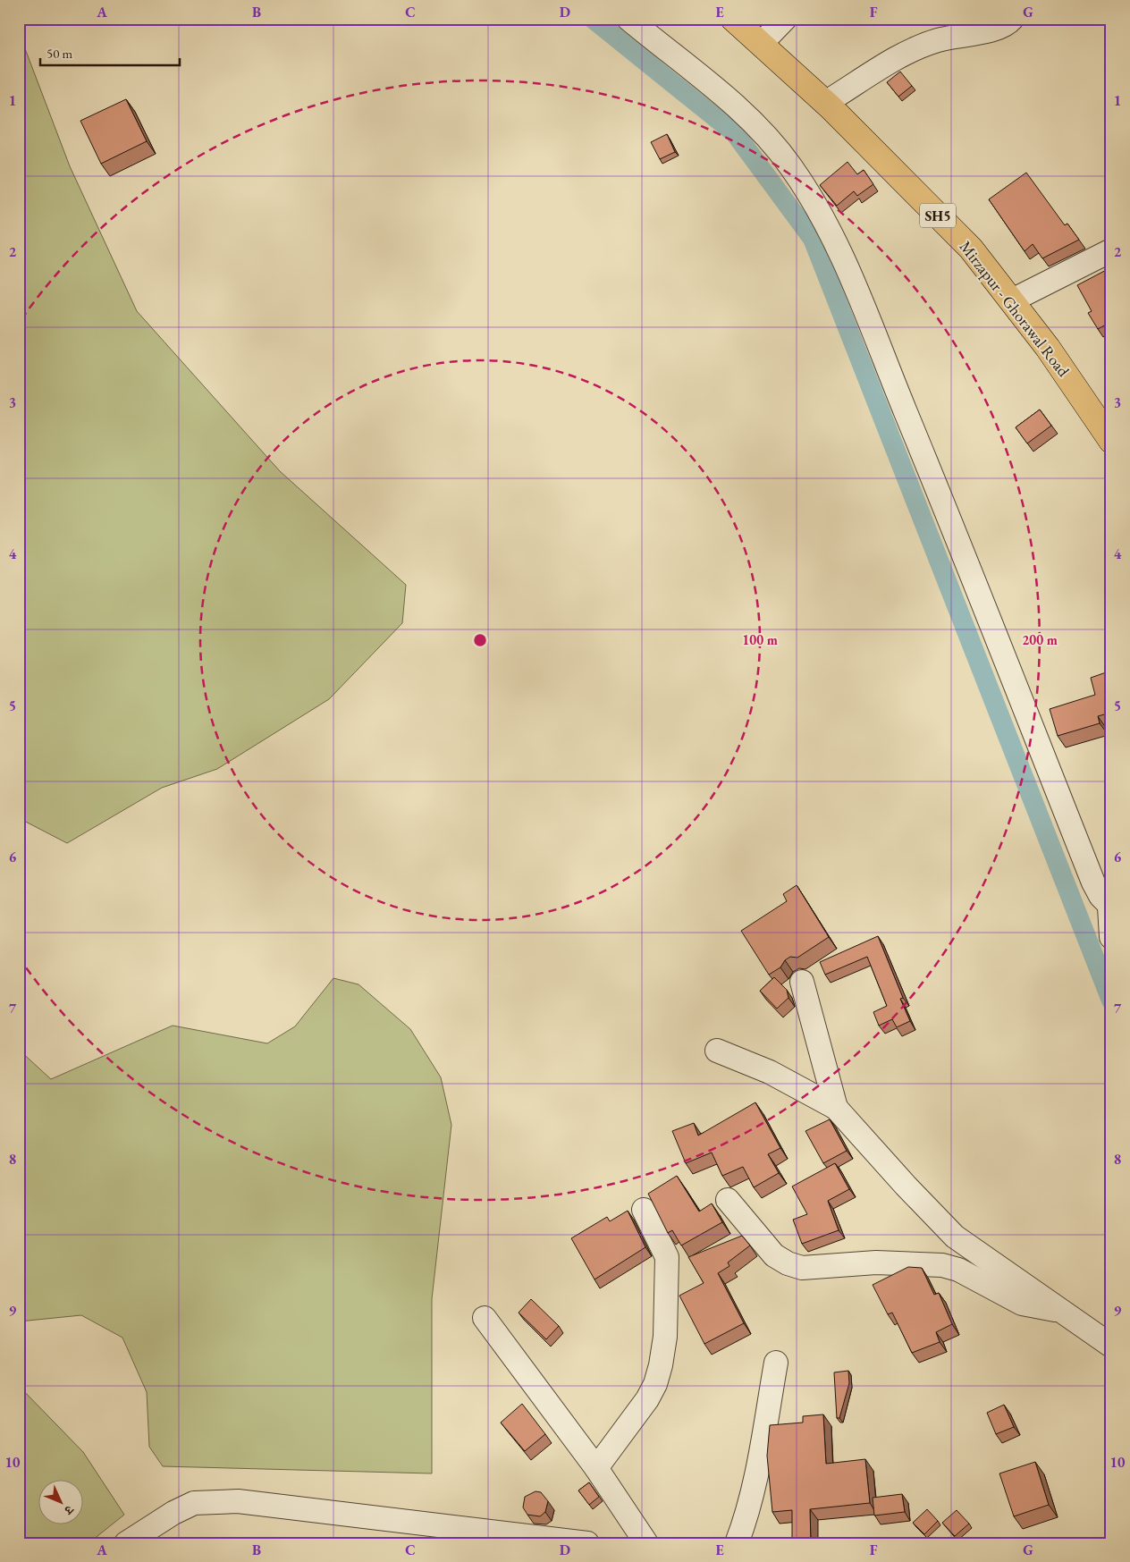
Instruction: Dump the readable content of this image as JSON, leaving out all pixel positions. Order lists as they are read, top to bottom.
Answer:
{
  "streets": {
    "main road": ["SH5", "Mirzapur - Ghorawal Road"]
  },
  "scale_bar": "50 m",
  "north": "bottom right",
  "grid": {
    "columns": [
      "A",
      "B",
      "C",
      "D",
      "E",
      "F",
      "G"
    ],
    "rows": [
      "1",
      "2",
      "3",
      "4",
      "5",
      "6",
      "7",
      "8",
      "9",
      "10"
    ]
  },
  "rings": ["100 m", "200 m"]
}
